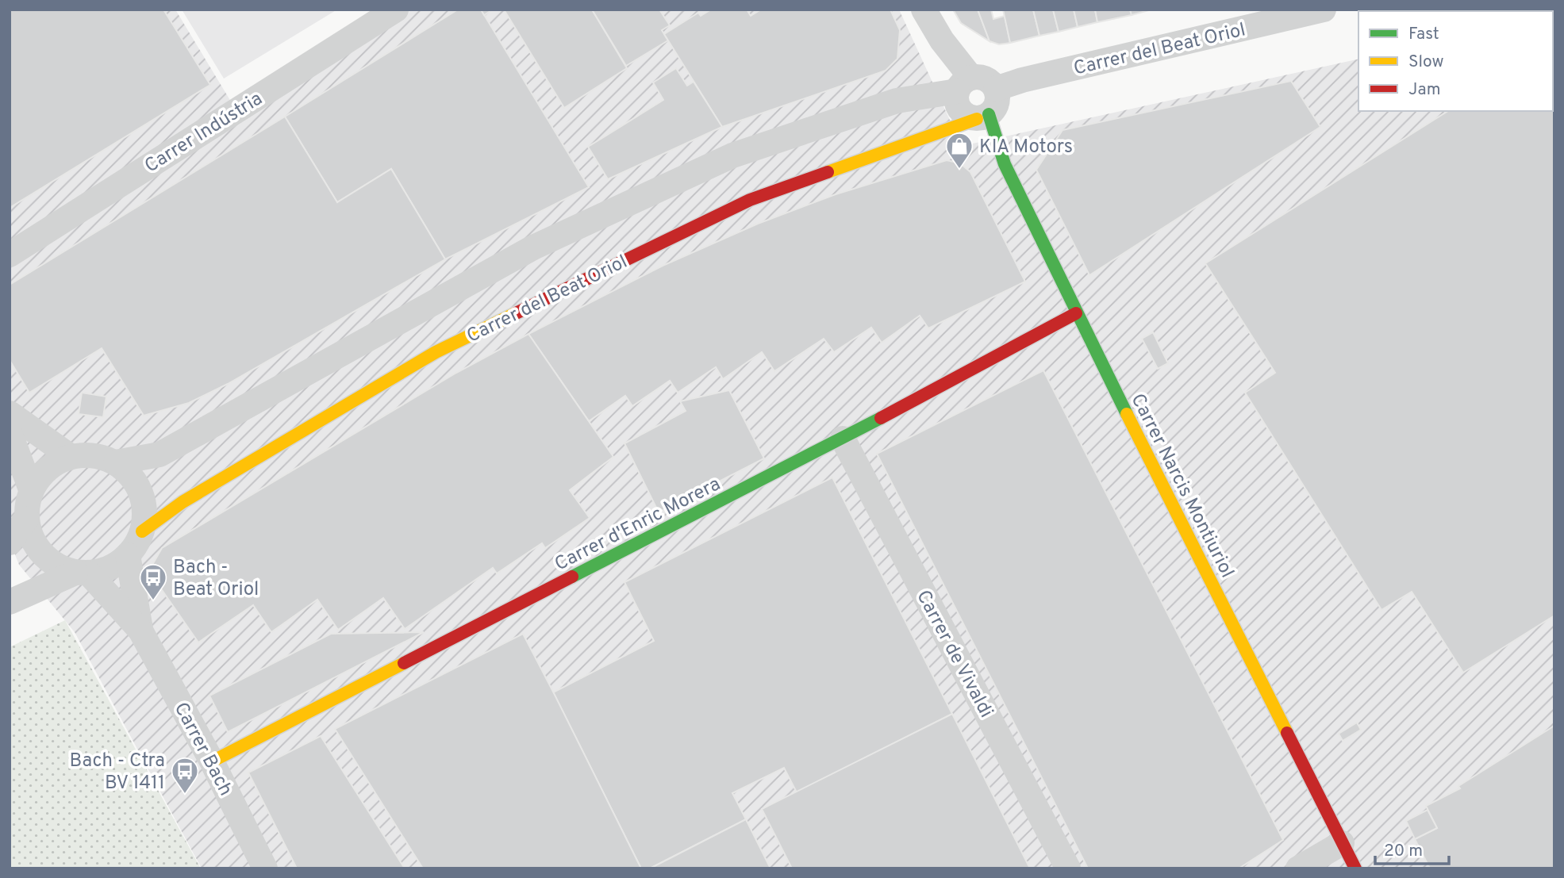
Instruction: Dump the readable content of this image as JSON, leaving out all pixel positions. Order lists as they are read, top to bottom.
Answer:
{
  "streets": {
    "street": [
      "Carrer del Beat Oriol",
      "Carrer Indústria",
      "Carrer Narcis Montiuriol",
      "Carrer d'Enric Morera",
      "Carrer de Vivaldi",
      "Carrer Bach"
    ]
  },
  "crossings": [
    ["Carrer del Beat Oriol", "Carrer Narcis Montiuriol"],
    ["Carrer del Beat Oriol", "Carrer Bach"],
    ["Carrer Narcis Montiuriol", "Carrer d'Enric Morera"],
    ["Carrer d'Enric Morera", "Carrer de Vivaldi"],
    ["Carrer d'Enric Morera", "Carrer Bach"]
  ],
  "places": {
    "shop": ["KIA Motors"],
    "bus stop": ["Bach - Beat Oriol", "Bach - Ctra BV 1411"]
  },
  "legend": ["Fast", "Slow", "Jam"],
  "scale_bar": "20 m"
}
